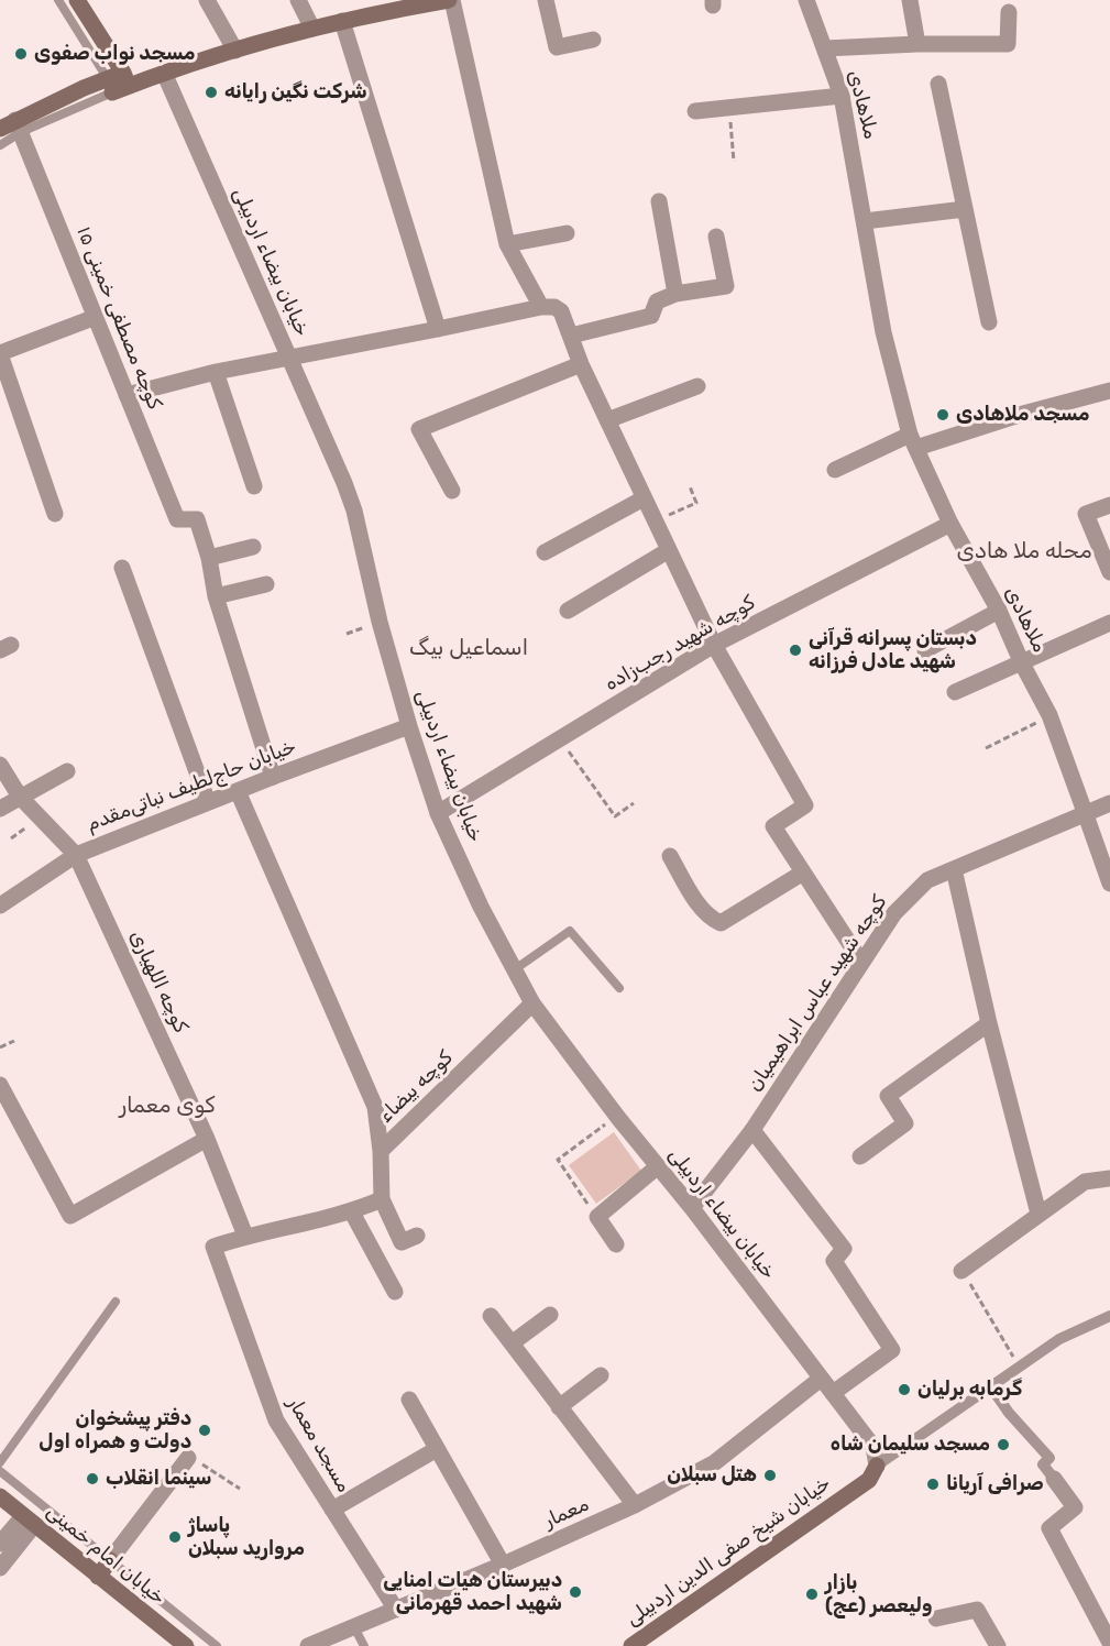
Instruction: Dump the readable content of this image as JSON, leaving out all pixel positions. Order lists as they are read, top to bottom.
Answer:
{
  "streets": {
    "main road": ["خیابان شیخ صفی الدین اردبیلی", "خیابان امام خمینی"],
    "street": [
      "ملاهادی",
      "خیابان بیضاء اردبیلی",
      "کوچه مصطفی خمینی ۱۵",
      "کوچه شهید رجب‌زاده",
      "خیابان حاج‌لطیف نباتی‌مقدم",
      "کوچه اللهیاری",
      "کوچه شهید عباس ابراهیمیان",
      "کوچه بیضاء",
      "مسجد معمار",
      "معمار"
    ]
  },
  "crossings": [
    ["ملاهادی", "کوچه شهید رجب‌زاده"],
    ["ملاهادی", "کوچه شهید عباس ابراهیمیان"],
    ["خیابان بیضاء اردبیلی", "کوچه شهید رجب‌زاده"],
    ["خیابان بیضاء اردبیلی", "خیابان حاج‌لطیف نباتی‌مقدم"],
    ["خیابان بیضاء اردبیلی", "کوچه شهید عباس ابراهیمیان"],
    ["خیابان بیضاء اردبیلی", "کوچه بیضاء"],
    ["خیابان بیضاء اردبیلی", "معمار"],
    ["خیابان بیضاء اردبیلی", "خیابان شیخ صفی الدین اردبیلی"],
    ["خیابان حاج‌لطیف نباتی‌مقدم", "کوچه اللهیاری"],
    ["کوچه اللهیاری", "مسجد معمار"],
    ["مسجد معمار", "معمار"]
  ],
  "districts": ["محله ملا هادی", "اسماعیل بیگ", "کوی معمار"],
  "places": [
    "مسجد نواب صفوی",
    "شرکت نگین رایانه",
    "مسجد ملاهادی",
    "دبستان پسرانه قرآنی شهید عادل فرزانه",
    "گرمابه برلیان",
    "دفتر پیشخوان دولت و همراه اول",
    "مسجد سلیمان شاه",
    "هتل سبلان",
    "سینما انقلاب",
    "صرافی آریانا",
    "پاساژ مروارید سبلان",
    "دبیرستان هیات امنایی شهید احمد قهرمانی",
    "بازار ولیعصر (عج)"
  ]
}
